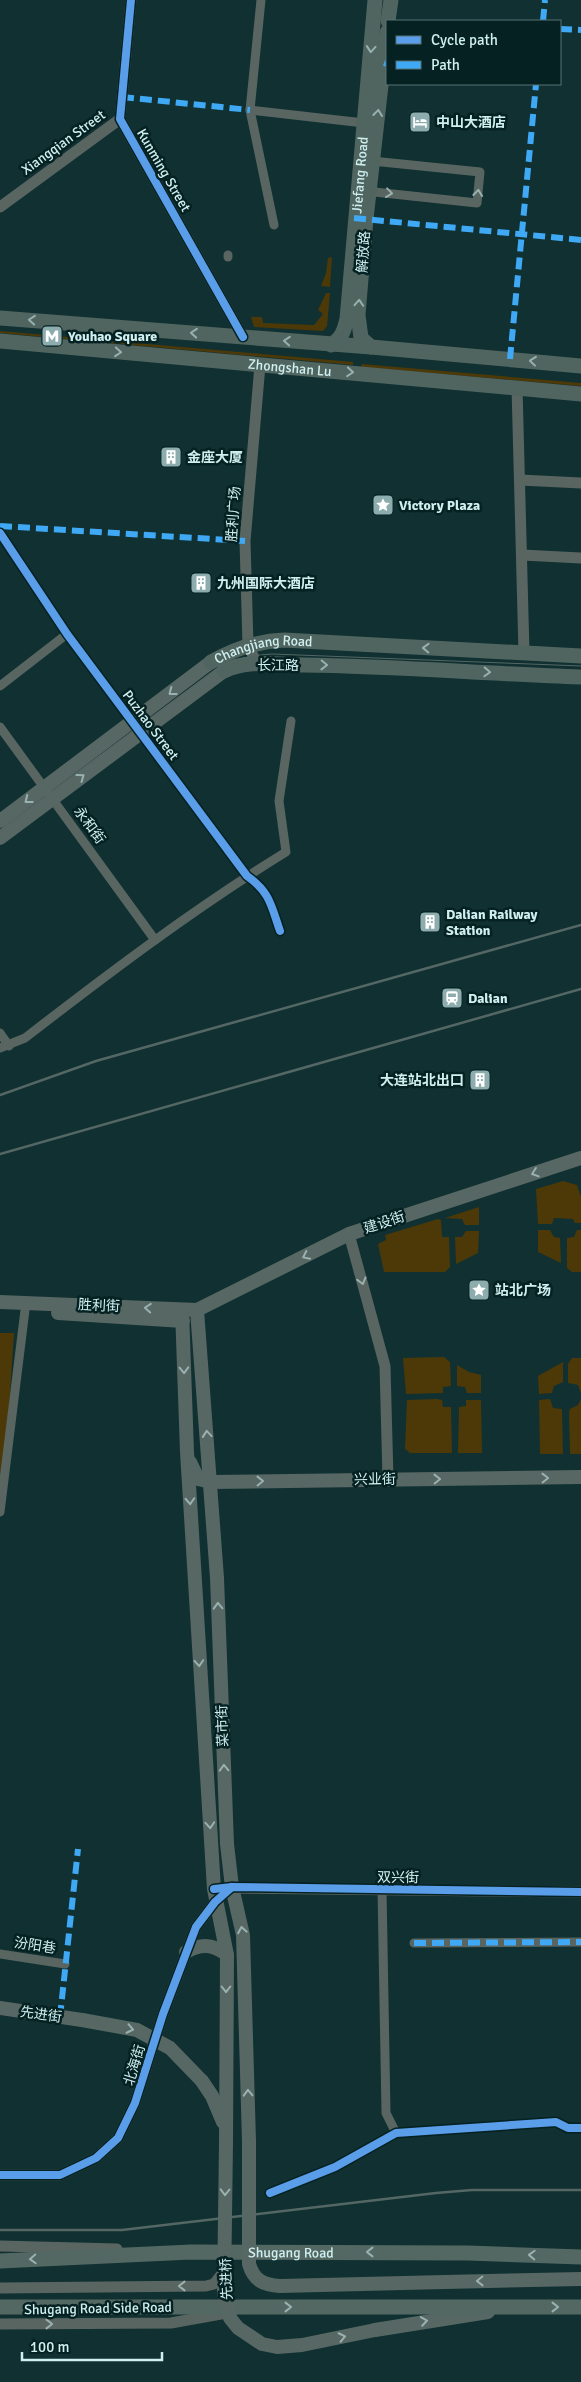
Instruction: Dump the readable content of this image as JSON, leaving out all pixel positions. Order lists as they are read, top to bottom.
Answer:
{
  "streets": {
    "highway": ["Shugang Road"],
    "main road": [
      "Jiefang Road",
      "解放路",
      "Zhongshan Lu",
      "Changjiang Road",
      "长江路",
      "建设街",
      "胜利街",
      "兴业街",
      "菜市街",
      "先进街",
      "先进桥"
    ],
    "street": [
      "Xiangqian Street",
      "Kunming Street",
      "胜利广场",
      "Puzhao Street",
      "永和街",
      "双兴街",
      "汾阳巷",
      "北海街",
      "Shugang Road Side Road"
    ]
  },
  "crossings": [
    ["Xiangqian Street", "Kunming Street"],
    ["Kunming Street", "Zhongshan Lu"],
    ["Jiefang Road", "解放路"],
    ["Jiefang Road", "Zhongshan Lu"],
    ["解放路", "Zhongshan Lu"],
    ["Zhongshan Lu", "胜利广场"],
    ["胜利广场", "Changjiang Road"],
    ["胜利广场", "长江路"],
    ["Changjiang Road", "长江路"],
    ["Changjiang Road", "Puzhao Street"],
    ["Changjiang Road", "永和街"],
    ["长江路", "Puzhao Street"],
    ["建设街", "胜利街"],
    ["建设街", "菜市街"],
    ["胜利街", "菜市街"],
    ["兴业街", "菜市街"],
    ["菜市街", "双兴街"],
    ["菜市街", "北海街"],
    ["菜市街", "先进桥"],
    ["双兴街", "北海街"],
    ["先进街", "先进桥"],
    ["先进桥", "Shugang Road Side Road"]
  ],
  "one_way": [
    "Jiefang Road",
    "解放路",
    "Changjiang Road",
    "长江路",
    "建设街",
    "兴业街",
    "先进街"
  ],
  "places": {
    "hotel": ["中山大酒店"],
    "metro station": ["Youhao Square"],
    "building": [
      "金座大厦",
      "九州国际大酒店",
      "Dalian Railway Station",
      "大连站北出口"
    ],
    "place": ["Victory Plaza", "站北广场"],
    "station": ["Dalian"]
  },
  "legend": ["Cycle path", "Path"],
  "scale_bar": "100 m"
}
